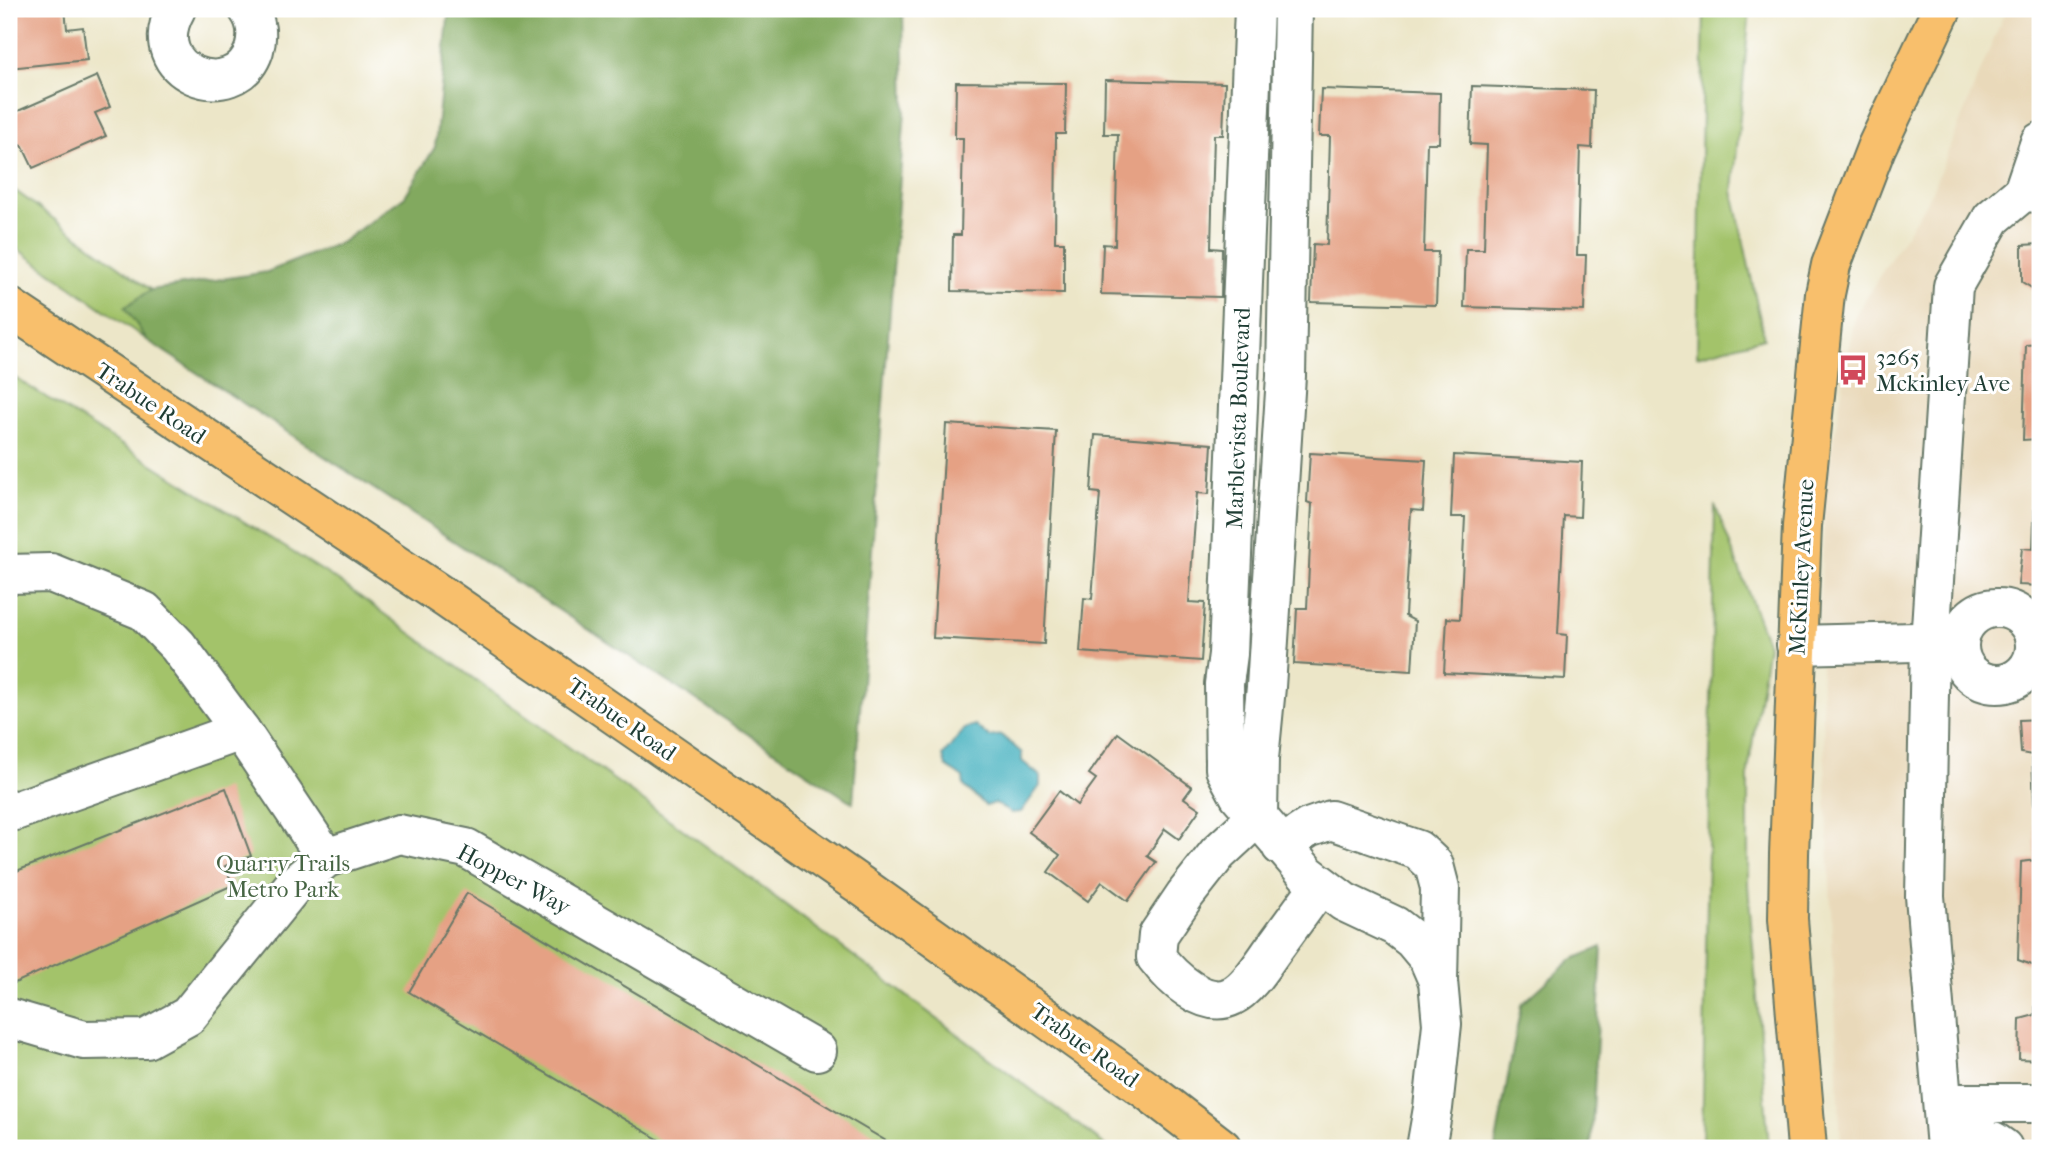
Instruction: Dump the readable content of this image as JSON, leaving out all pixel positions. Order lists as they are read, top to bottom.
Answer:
{
  "streets": {
    "main road": ["Trabue Road", "McKinley Avenue"],
    "street": ["Marblevista Boulevard", "Hopper Way"]
  },
  "parks": ["Quarry Trails Metro Park"],
  "places": {
    "bus stop": ["3265 Mckinley Ave"]
  }
}
